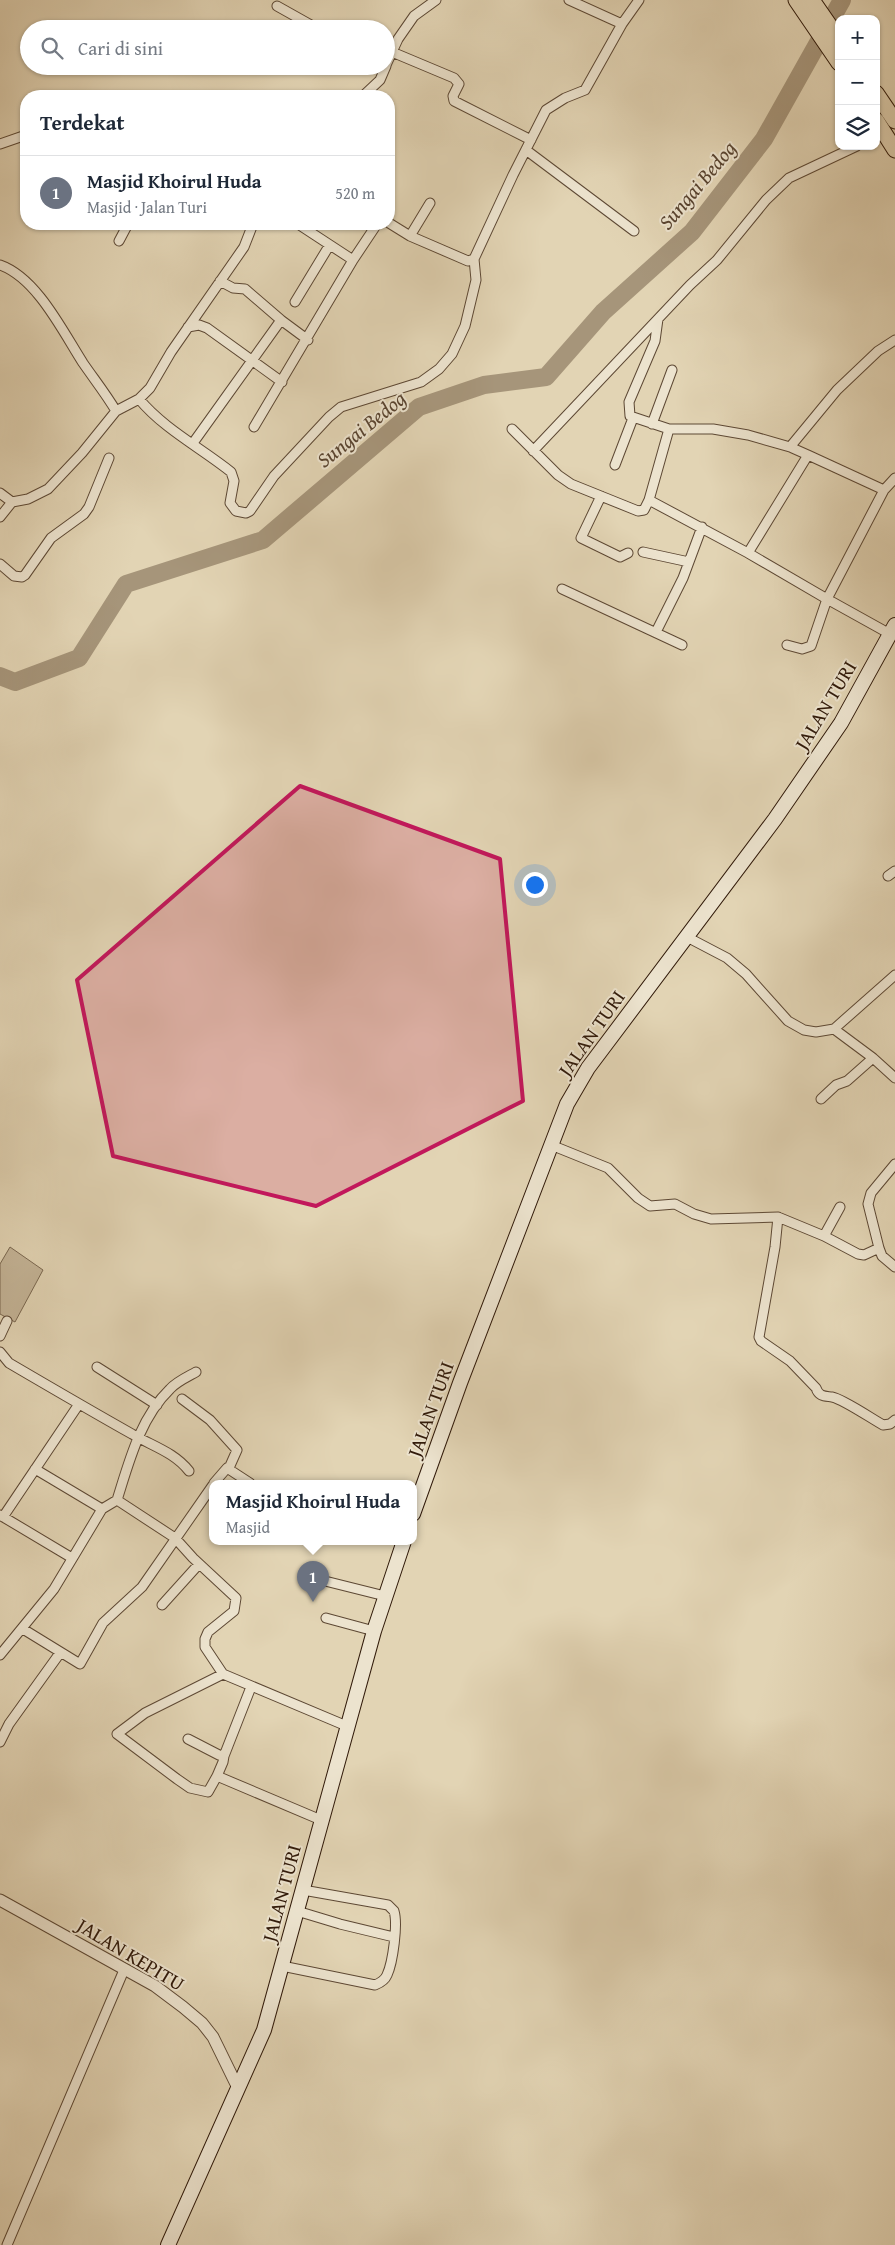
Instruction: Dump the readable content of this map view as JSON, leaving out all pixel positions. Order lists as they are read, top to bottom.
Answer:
{
  "streets": {
    "main road": ["JALAN TURI"],
    "street": ["JALAN KEPITU"]
  },
  "crossings": [
    ["JALAN TURI", "JALAN KEPITU"]
  ],
  "water": ["Sungai Bedog"],
  "page": {
    "map_buttons": ["+", "−"],
    "search": "Cari di sini",
    "heading": "Terdekat",
    "list": [
      {
        "mark": "1",
        "name": "Masjid Khoirul Huda",
        "note": "Masjid · Jalan Turi",
        "value": "520 m"
      }
    ],
    "popup": ["Masjid Khoirul Huda", "Masjid"],
    "pins": "1"
  }
}
